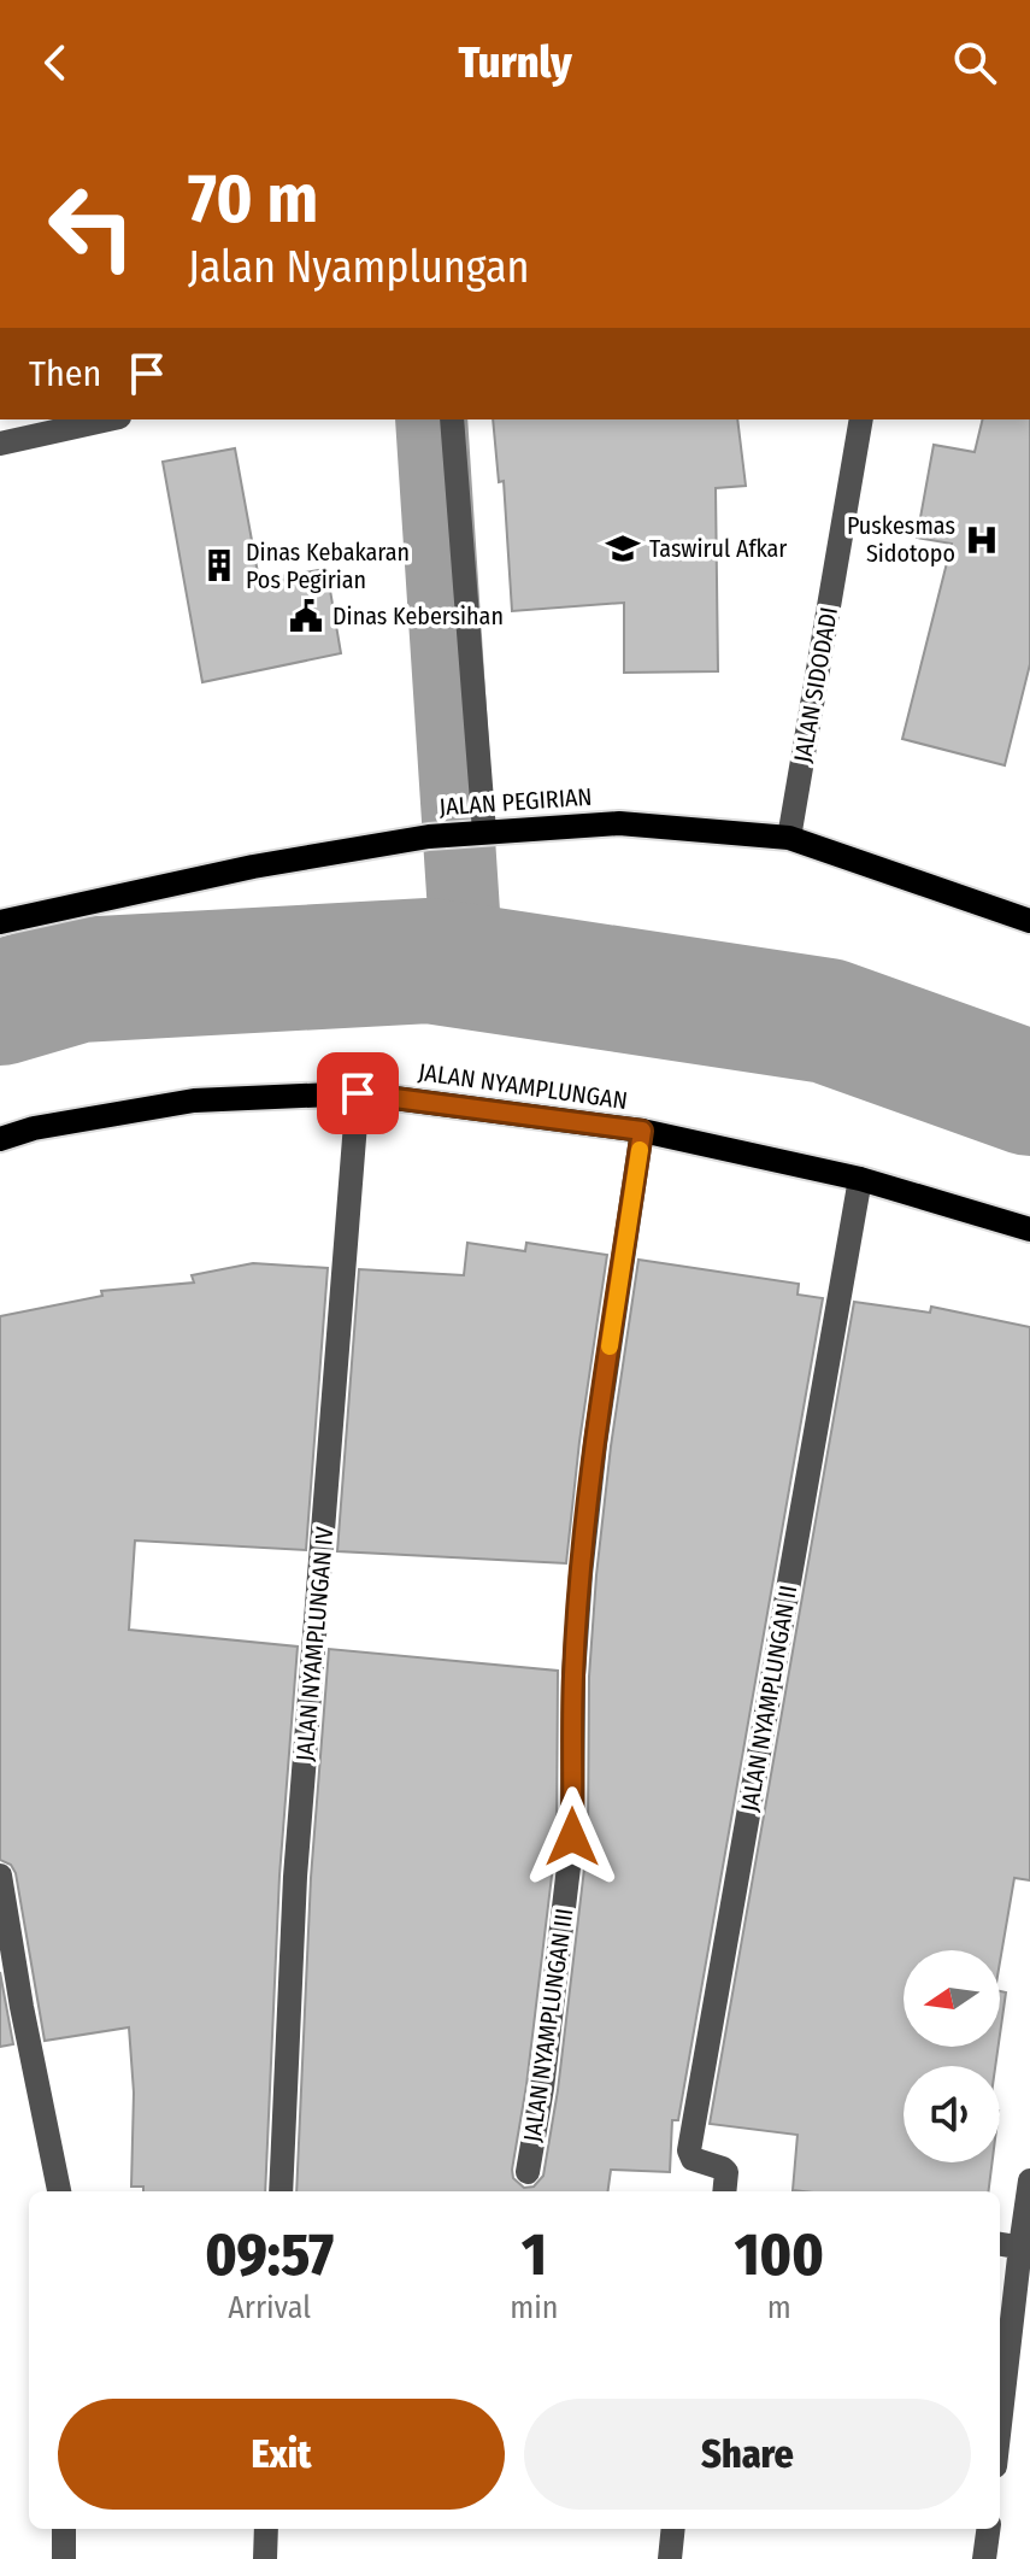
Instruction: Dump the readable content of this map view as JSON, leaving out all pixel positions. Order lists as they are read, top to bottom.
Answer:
{
  "streets": {
    "main road": ["JALAN PEGIRIAN", "JALAN NYAMPLUNGAN"],
    "street": [
      "JALAN SIDODADI",
      "JALAN NYAMPLUNGAN IV",
      "JALAN NYAMPLUNGAN II",
      "JALAN NYAMPLUNGAN III"
    ]
  },
  "crossings": [
    ["JALAN SIDODADI", "JALAN PEGIRIAN"],
    ["JALAN NYAMPLUNGAN", "JALAN NYAMPLUNGAN IV"],
    ["JALAN NYAMPLUNGAN", "JALAN NYAMPLUNGAN II"],
    ["JALAN NYAMPLUNGAN", "JALAN NYAMPLUNGAN III"]
  ],
  "places": {
    "hospital": ["Puskesmas Sidotopo"],
    "school or university": ["Taswirul Afkar"],
    "building": ["Dinas Kebakaran Pos Pegirian"],
    "public building": ["Dinas Kebersihan"]
  },
  "north": "left",
  "page": {
    "header": "Turnly",
    "turn": ["70 m", "Jalan Nyamplungan"],
    "then": "Then",
    "eta": [
      "09:57",
      "Arrival",
      "1",
      "min",
      "100",
      "m"
    ],
    "buttons": ["Exit", "Share"]
  }
}
